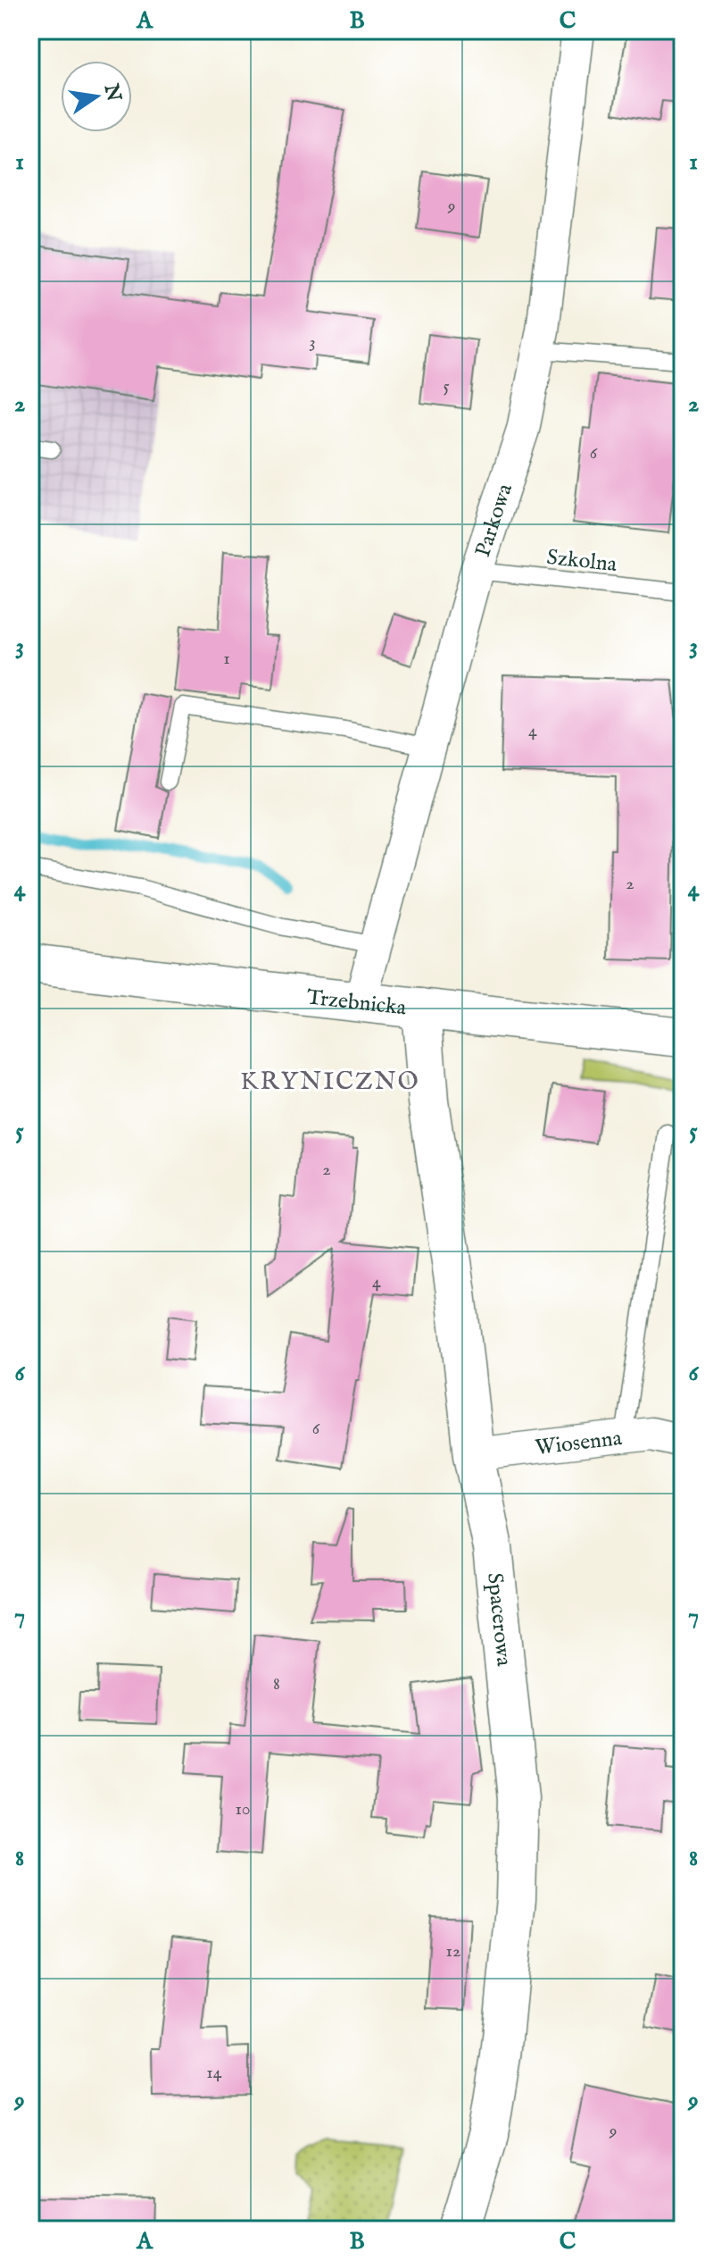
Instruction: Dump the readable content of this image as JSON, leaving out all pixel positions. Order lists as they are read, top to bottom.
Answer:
{
  "streets": {
    "street": [
      "Parkowa",
      "Trzebnicka",
      "Wiosenna",
      "Spacerowa"
    ],
    "lane": ["Szkolna"]
  },
  "crossings": [
    ["Parkowa", "Szkolna"],
    ["Parkowa", "Trzebnicka"],
    ["Trzebnicka", "Spacerowa"],
    ["Wiosenna", "Spacerowa"]
  ],
  "districts": ["KRYNICZNO"],
  "house_numbers": [
    "9",
    "3",
    "5",
    "6",
    "1",
    "4",
    "2",
    "2",
    "4",
    "6",
    "8",
    "10",
    "12",
    "14",
    "9"
  ],
  "north": "right",
  "grid": {
    "columns": ["A", "B", "C"],
    "rows": [
      "1",
      "2",
      "3",
      "4",
      "5",
      "6",
      "7",
      "8",
      "9"
    ]
  }
}
